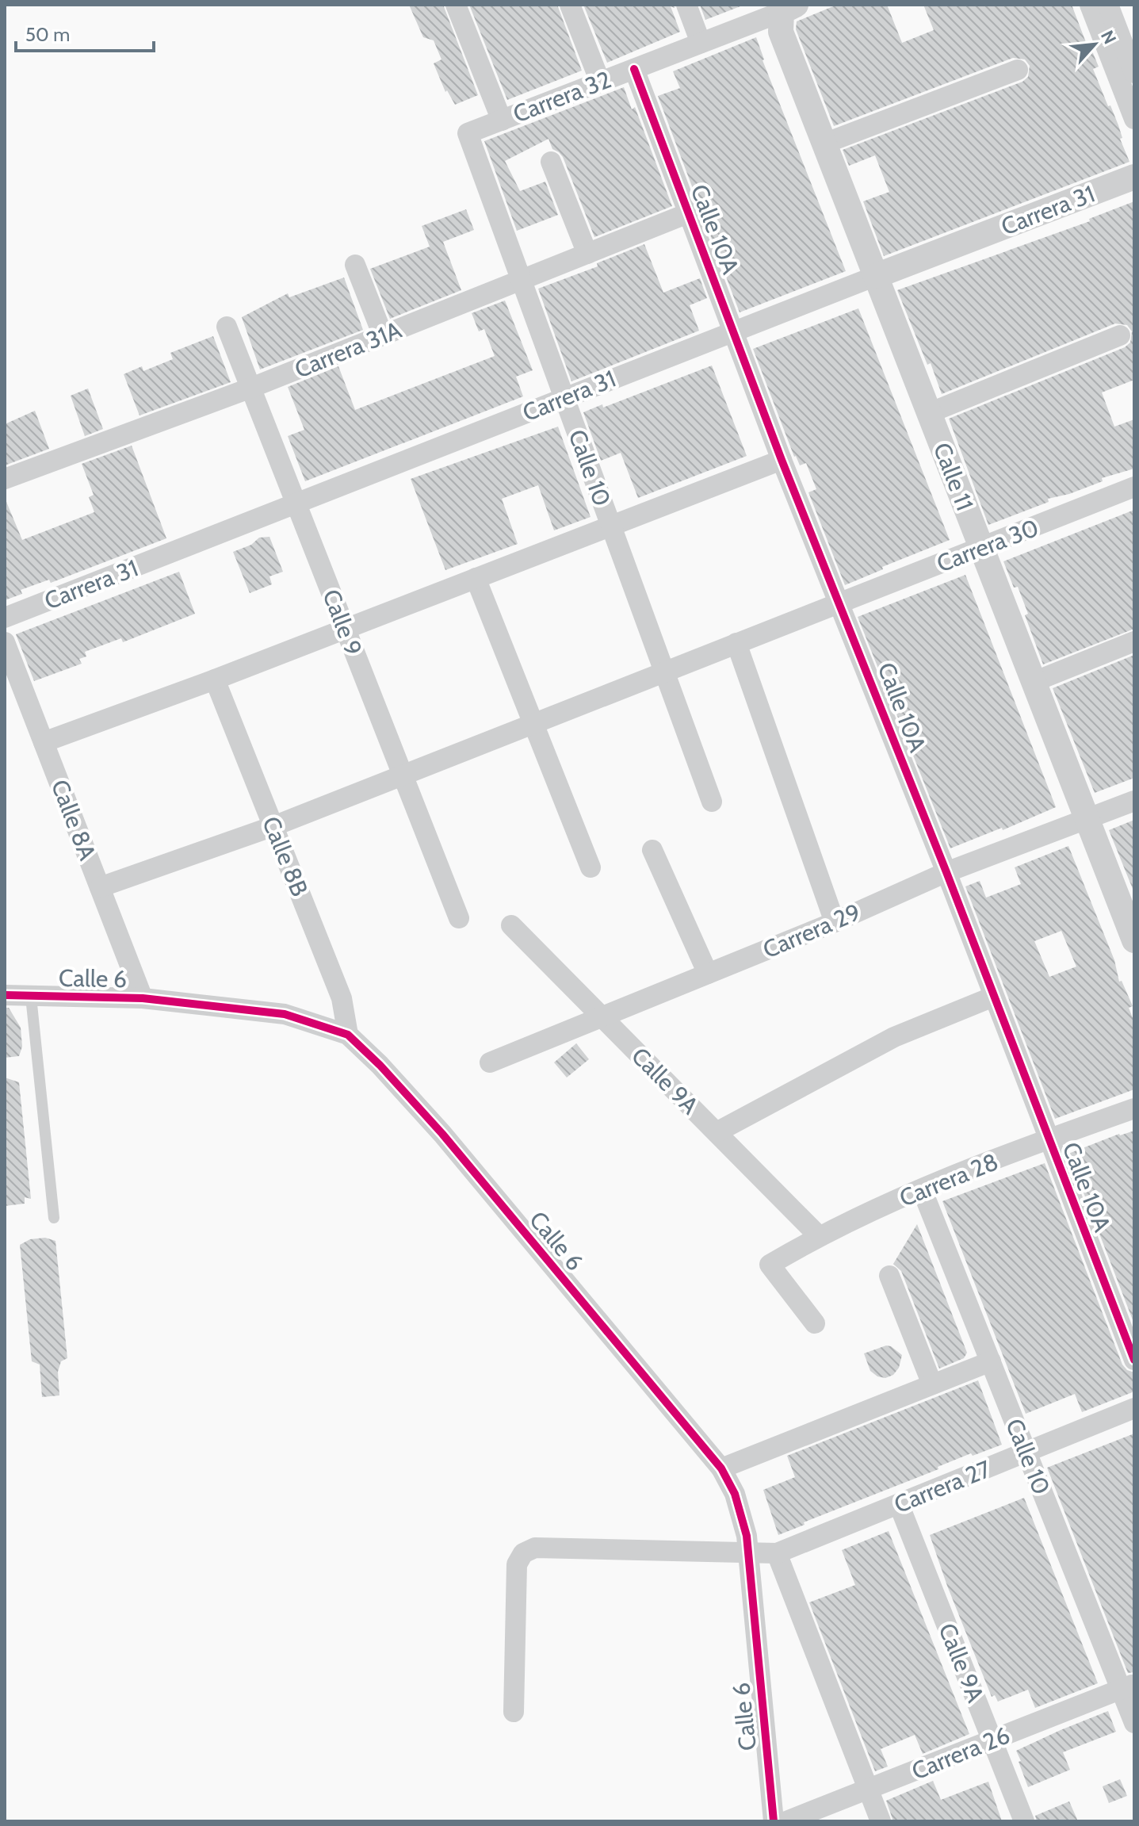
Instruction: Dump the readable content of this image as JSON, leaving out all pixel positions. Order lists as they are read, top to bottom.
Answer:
{
  "streets": {
    "street": [
      "Carrera 32",
      "Carrera 31",
      "Calle 10A",
      "Carrera 31A",
      "Calle 10",
      "Calle 11",
      "Carrera 30",
      "Calle 9",
      "Calle 8A",
      "Calle 8B",
      "Carrera 29",
      "Calle 6",
      "Calle 9A",
      "Carrera 28",
      "Carrera 27",
      "Carrera 26"
    ]
  },
  "crossings": [
    ["Carrera 32", "Calle 10A"],
    ["Carrera 32", "Calle 10"],
    ["Carrera 32", "Calle 11"],
    ["Carrera 31", "Calle 10A"],
    ["Carrera 31", "Calle 10"],
    ["Carrera 31", "Calle 11"],
    ["Carrera 31", "Calle 9"],
    ["Calle 10A", "Carrera 31A"],
    ["Calle 10A", "Carrera 30"],
    ["Calle 10A", "Carrera 29"],
    ["Calle 10A", "Carrera 28"],
    ["Carrera 31A", "Calle 10"],
    ["Carrera 31A", "Calle 9"],
    ["Calle 10", "Carrera 30"],
    ["Calle 10", "Carrera 28"],
    ["Calle 10", "Carrera 27"],
    ["Calle 10", "Carrera 26"],
    ["Calle 11", "Carrera 30"],
    ["Calle 11", "Carrera 29"],
    ["Carrera 30", "Calle 9"],
    ["Carrera 30", "Calle 8A"],
    ["Carrera 30", "Calle 8B"],
    ["Calle 8A", "Calle 6"],
    ["Calle 8B", "Calle 6"],
    ["Carrera 29", "Calle 9A"],
    ["Calle 6", "Carrera 27"],
    ["Calle 9A", "Carrera 28"],
    ["Calle 9A", "Carrera 27"],
    ["Calle 9A", "Carrera 26"]
  ],
  "scale_bar": "50 m",
  "north": "top right"
}
